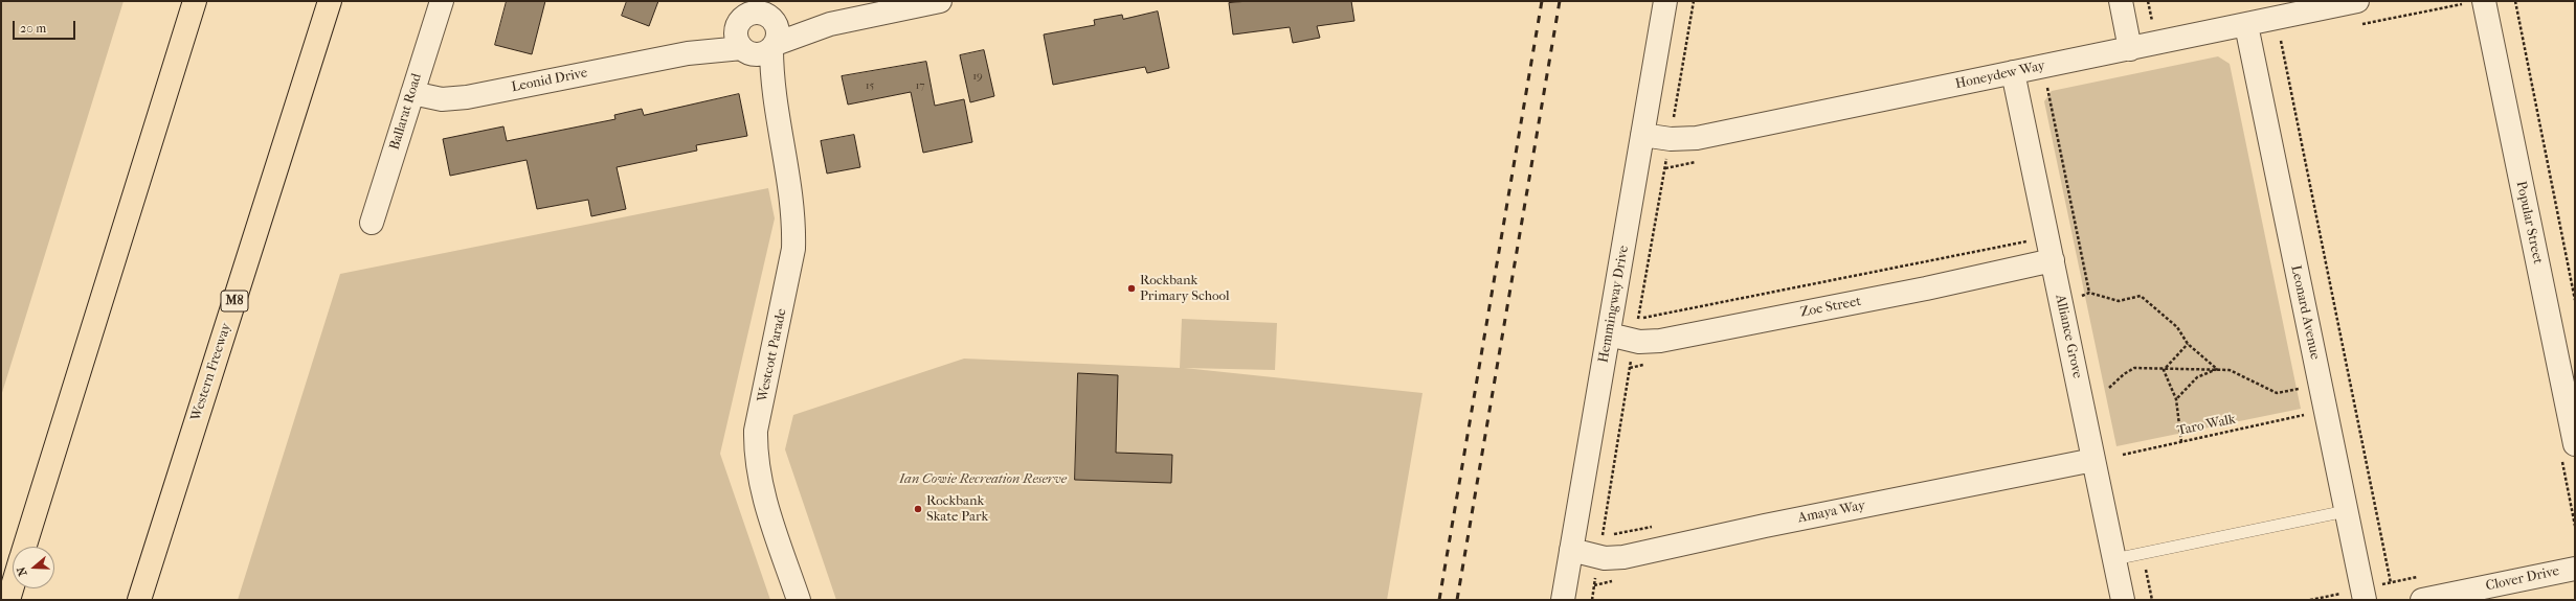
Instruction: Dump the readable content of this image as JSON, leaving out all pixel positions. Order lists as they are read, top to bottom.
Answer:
{
  "streets": {
    "highway": ["M8", "Western Freeway"],
    "street": [
      "Honeydew Way",
      "Leonid Drive",
      "Ballarat Road",
      "Popular Street",
      "Hemmingway Drive",
      "Zoe Street",
      "Leonard Avenue",
      "Alliance Grove",
      "Westcott Parade",
      "Amaya Way",
      "Clover Drive"
    ],
    "path": ["Taro Walk"]
  },
  "crossings": [
    ["Honeydew Way", "Hemmingway Drive"],
    ["Honeydew Way", "Leonard Avenue"],
    ["Honeydew Way", "Alliance Grove"],
    ["Leonid Drive", "Ballarat Road"],
    ["Leonid Drive", "Westcott Parade"],
    ["Hemmingway Drive", "Zoe Street"],
    ["Hemmingway Drive", "Amaya Way"],
    ["Zoe Street", "Alliance Grove"],
    ["Alliance Grove", "Amaya Way"]
  ],
  "parks": ["Ian Cowie Recreation Reserve"],
  "places": ["Rockbank Primary School", "Rockbank Skate Park"],
  "house_numbers": ["19", "15", "17"],
  "scale_bar": "20 m",
  "north": "left"
}
